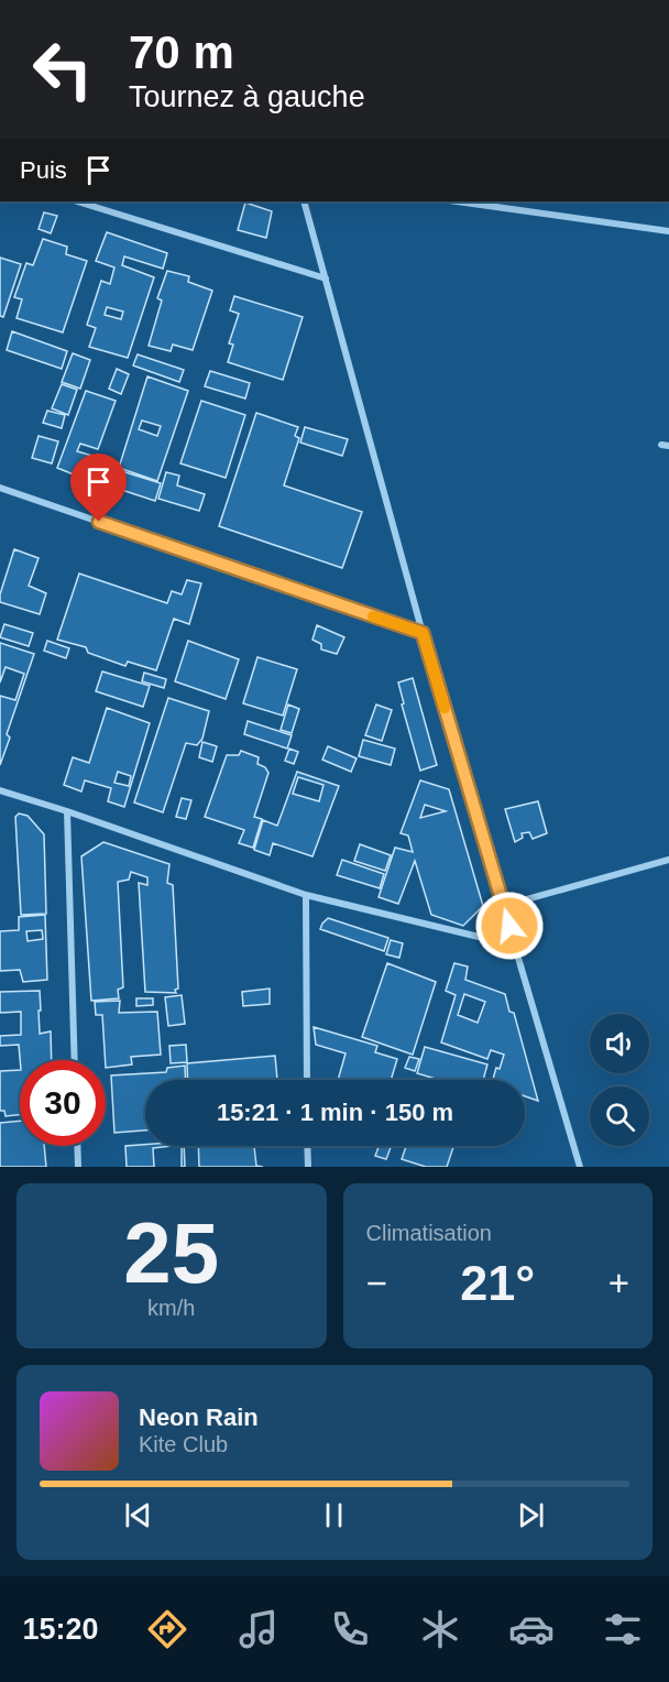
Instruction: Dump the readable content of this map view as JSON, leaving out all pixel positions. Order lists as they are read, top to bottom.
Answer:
{
  "page": {
    "turn": ["70 m", "Tournez à gauche"],
    "then": "Puis",
    "limit": "30",
    "trip": "15:21 · 1 min · 150 m",
    "tile": [
      ["25", "km/h"],
      "Climatisation"
    ],
    "heat": ["−", "21°", "+"],
    "song": ["Neon Rain", "Kite Club"],
    "tabs": "15:20"
  }
}
